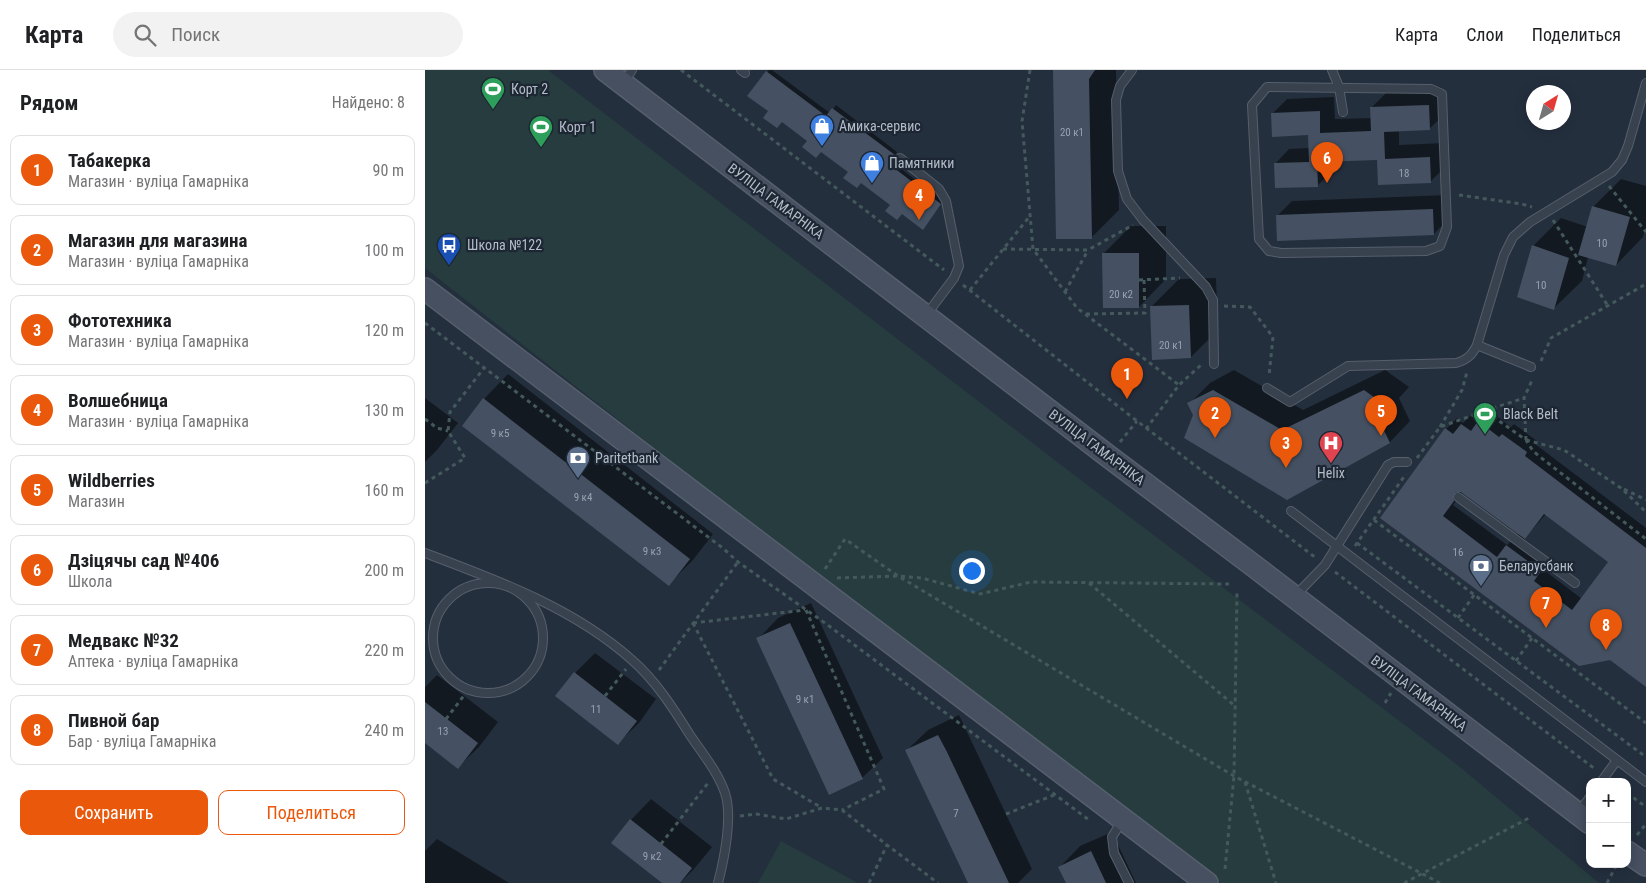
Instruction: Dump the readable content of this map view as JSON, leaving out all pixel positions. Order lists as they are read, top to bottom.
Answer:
{
  "streets": {
    "main road": ["ВУЛІЦА ГАМАРНІКА"]
  },
  "places": {
    "sports": ["Корт 2", "Корт 1", "Black Belt"],
    "shop": ["Амика-сервис", "Памятники"],
    "bus stop": ["Школа №122"],
    "hospital": ["Helix"],
    "bank": ["Paritetbank", "Беларусбанк"]
  },
  "house_numbers": [
    "20 к1",
    "18",
    "10",
    "10",
    "20 к2",
    "20 к1",
    "9 к5",
    "9 к4",
    "9 к3",
    "16",
    "9 к1",
    "11",
    "13",
    "7",
    "9 к2"
  ],
  "north": "top right",
  "page": {
    "header": "Карта",
    "search": "Поиск",
    "nav": ["Карта", "Слои", "Поделиться"],
    "heading": ["Рядом", "Найдено: 8"],
    "list": [
      {
        "mark": "1",
        "name": "Табакерка",
        "note": "Магазин · вуліца Гамарніка",
        "value": "90 m"
      },
      {
        "mark": "2",
        "name": "Магазин для магазина",
        "note": "Магазин · вуліца Гамарніка",
        "value": "100 m"
      },
      {
        "mark": "3",
        "name": "Фототехника",
        "note": "Магазин · вуліца Гамарніка",
        "value": "120 m"
      },
      {
        "mark": "4",
        "name": "Волшебница",
        "note": "Магазин · вуліца Гамарніка",
        "value": "130 m"
      },
      {
        "mark": "5",
        "name": "Wildberries",
        "note": "Магазин",
        "value": "160 m"
      },
      {
        "mark": "6",
        "name": "Дзіцячы сад №406",
        "note": "Школа",
        "value": "200 m"
      },
      {
        "mark": "7",
        "name": "Медвакс №32",
        "note": "Аптека · вуліца Гамарніка",
        "value": "220 m"
      },
      {
        "mark": "8",
        "name": "Пивной бар",
        "note": "Бар · вуліца Гамарніка",
        "value": "240 m"
      }
    ],
    "pins": [
      "6",
      "4",
      "1",
      "5",
      "2",
      "3",
      "7",
      "8"
    ],
    "buttons": ["Сохранить", "Поделиться"],
    "map_buttons": ["+", "−"]
  }
}
